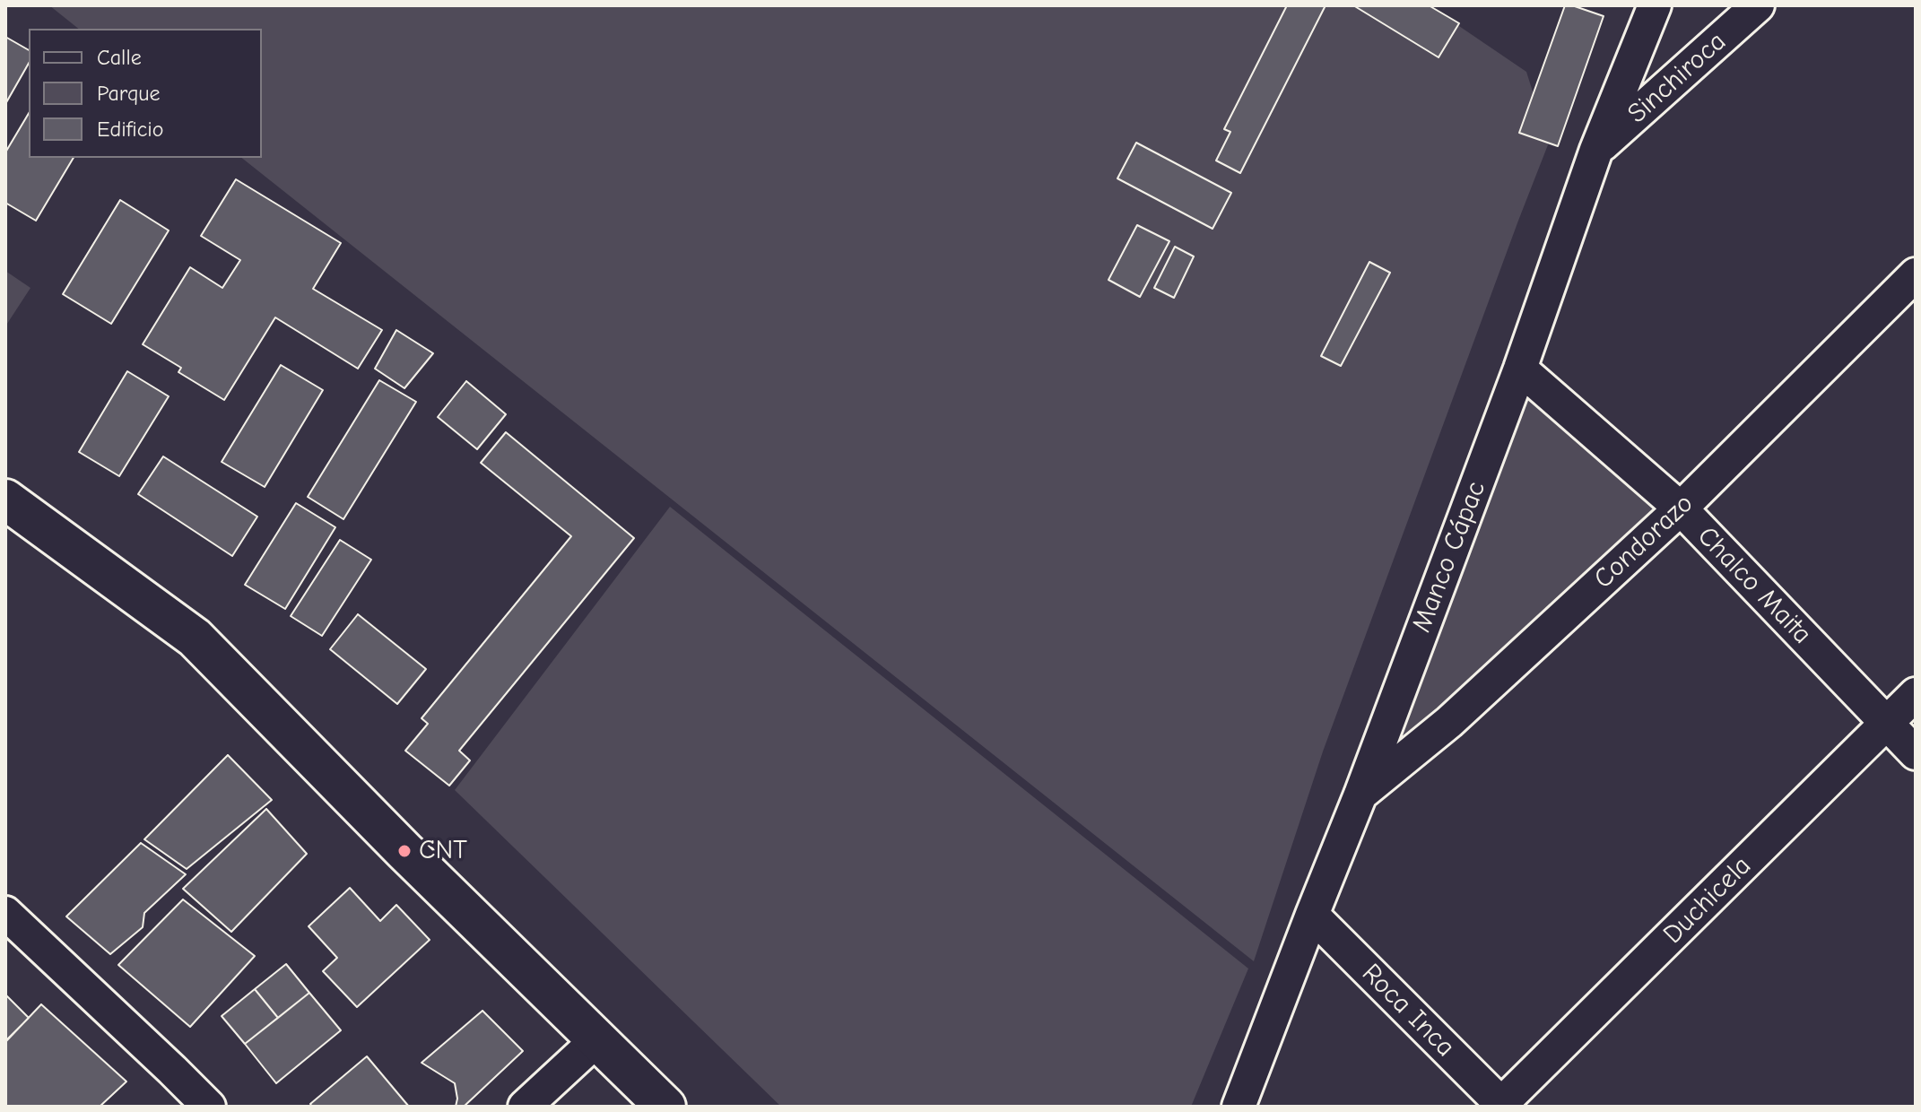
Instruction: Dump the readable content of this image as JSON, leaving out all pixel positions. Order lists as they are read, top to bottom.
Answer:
{
  "streets": {
    "street": [
      "Sinchiroca",
      "Condorazo",
      "Manco Cápac",
      "Chalco Maita",
      "Duchicela",
      "Roca Inca"
    ]
  },
  "crossings": [
    ["Sinchiroca", "Manco Cápac"],
    ["Condorazo", "Manco Cápac"],
    ["Condorazo", "Chalco Maita"],
    ["Manco Cápac", "Chalco Maita"],
    ["Manco Cápac", "Roca Inca"],
    ["Chalco Maita", "Duchicela"],
    ["Duchicela", "Roca Inca"]
  ],
  "places": ["CNT"],
  "legend": ["Calle", "Parque", "Edificio"]
}
